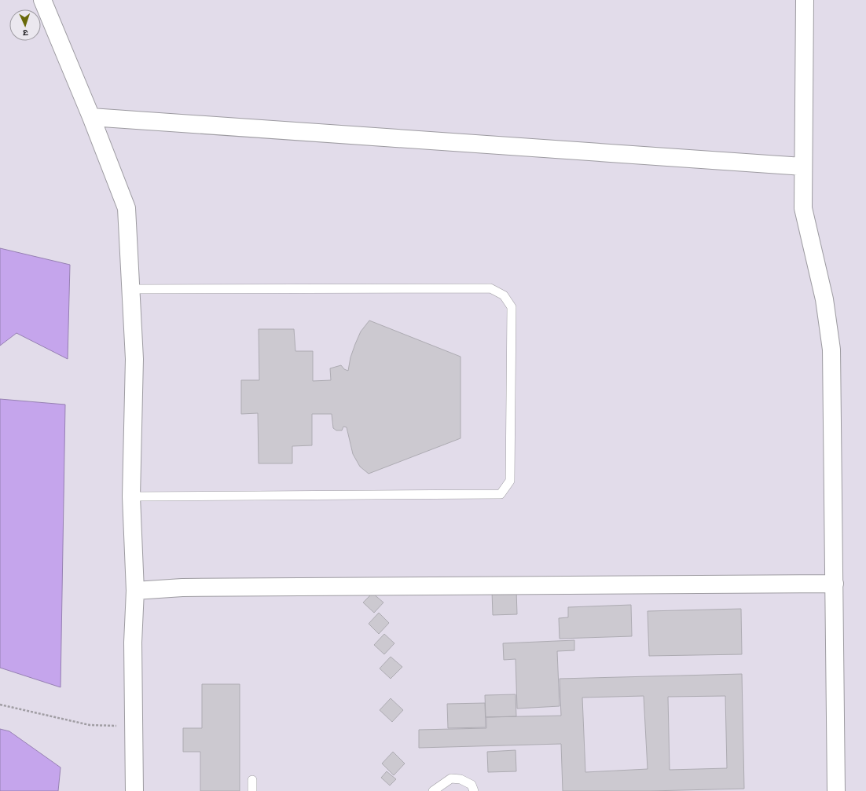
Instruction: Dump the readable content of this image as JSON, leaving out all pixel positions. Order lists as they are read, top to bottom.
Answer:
{
  "north": "bottom"
}
